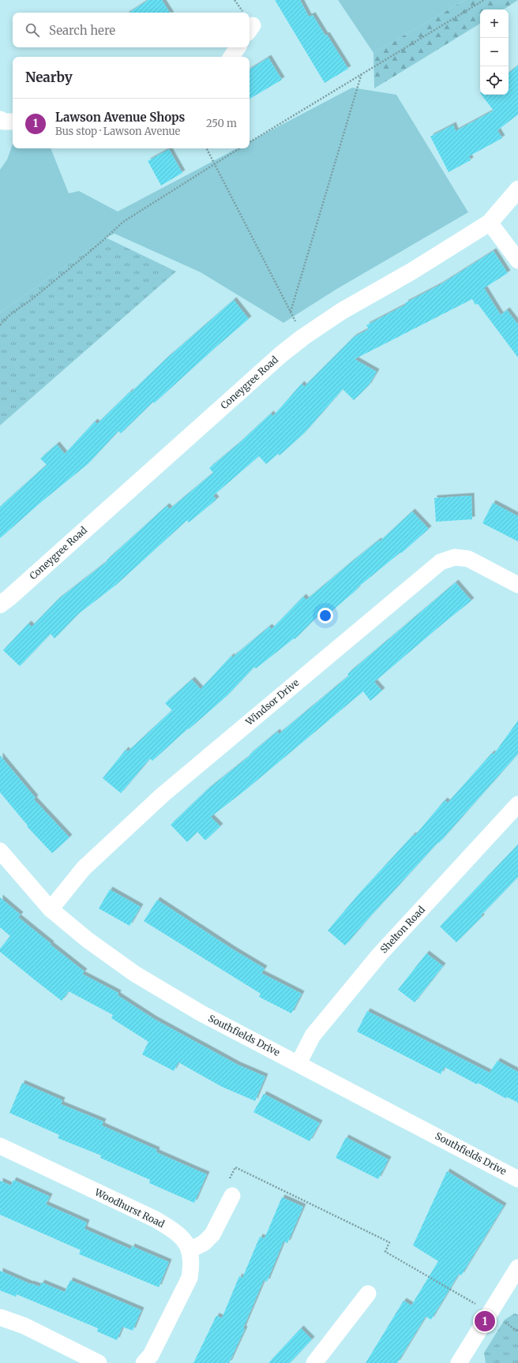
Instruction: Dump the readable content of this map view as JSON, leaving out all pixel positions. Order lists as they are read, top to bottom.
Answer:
{
  "streets": {
    "street": [
      "Coneygree Road",
      "Windsor Drive",
      "Shelton Road",
      "Southfields Drive",
      "Woodhurst Road"
    ]
  },
  "crossings": [
    ["Windsor Drive", "Southfields Drive"],
    ["Shelton Road", "Southfields Drive"]
  ],
  "page": {
    "map_buttons": ["+", "−"],
    "search": "Search here",
    "heading": "Nearby",
    "list": [
      {
        "mark": "1",
        "name": "Lawson Avenue Shops",
        "note": "Bus stop · Lawson Avenue",
        "value": "250 m"
      }
    ],
    "pins": "1"
  }
}
